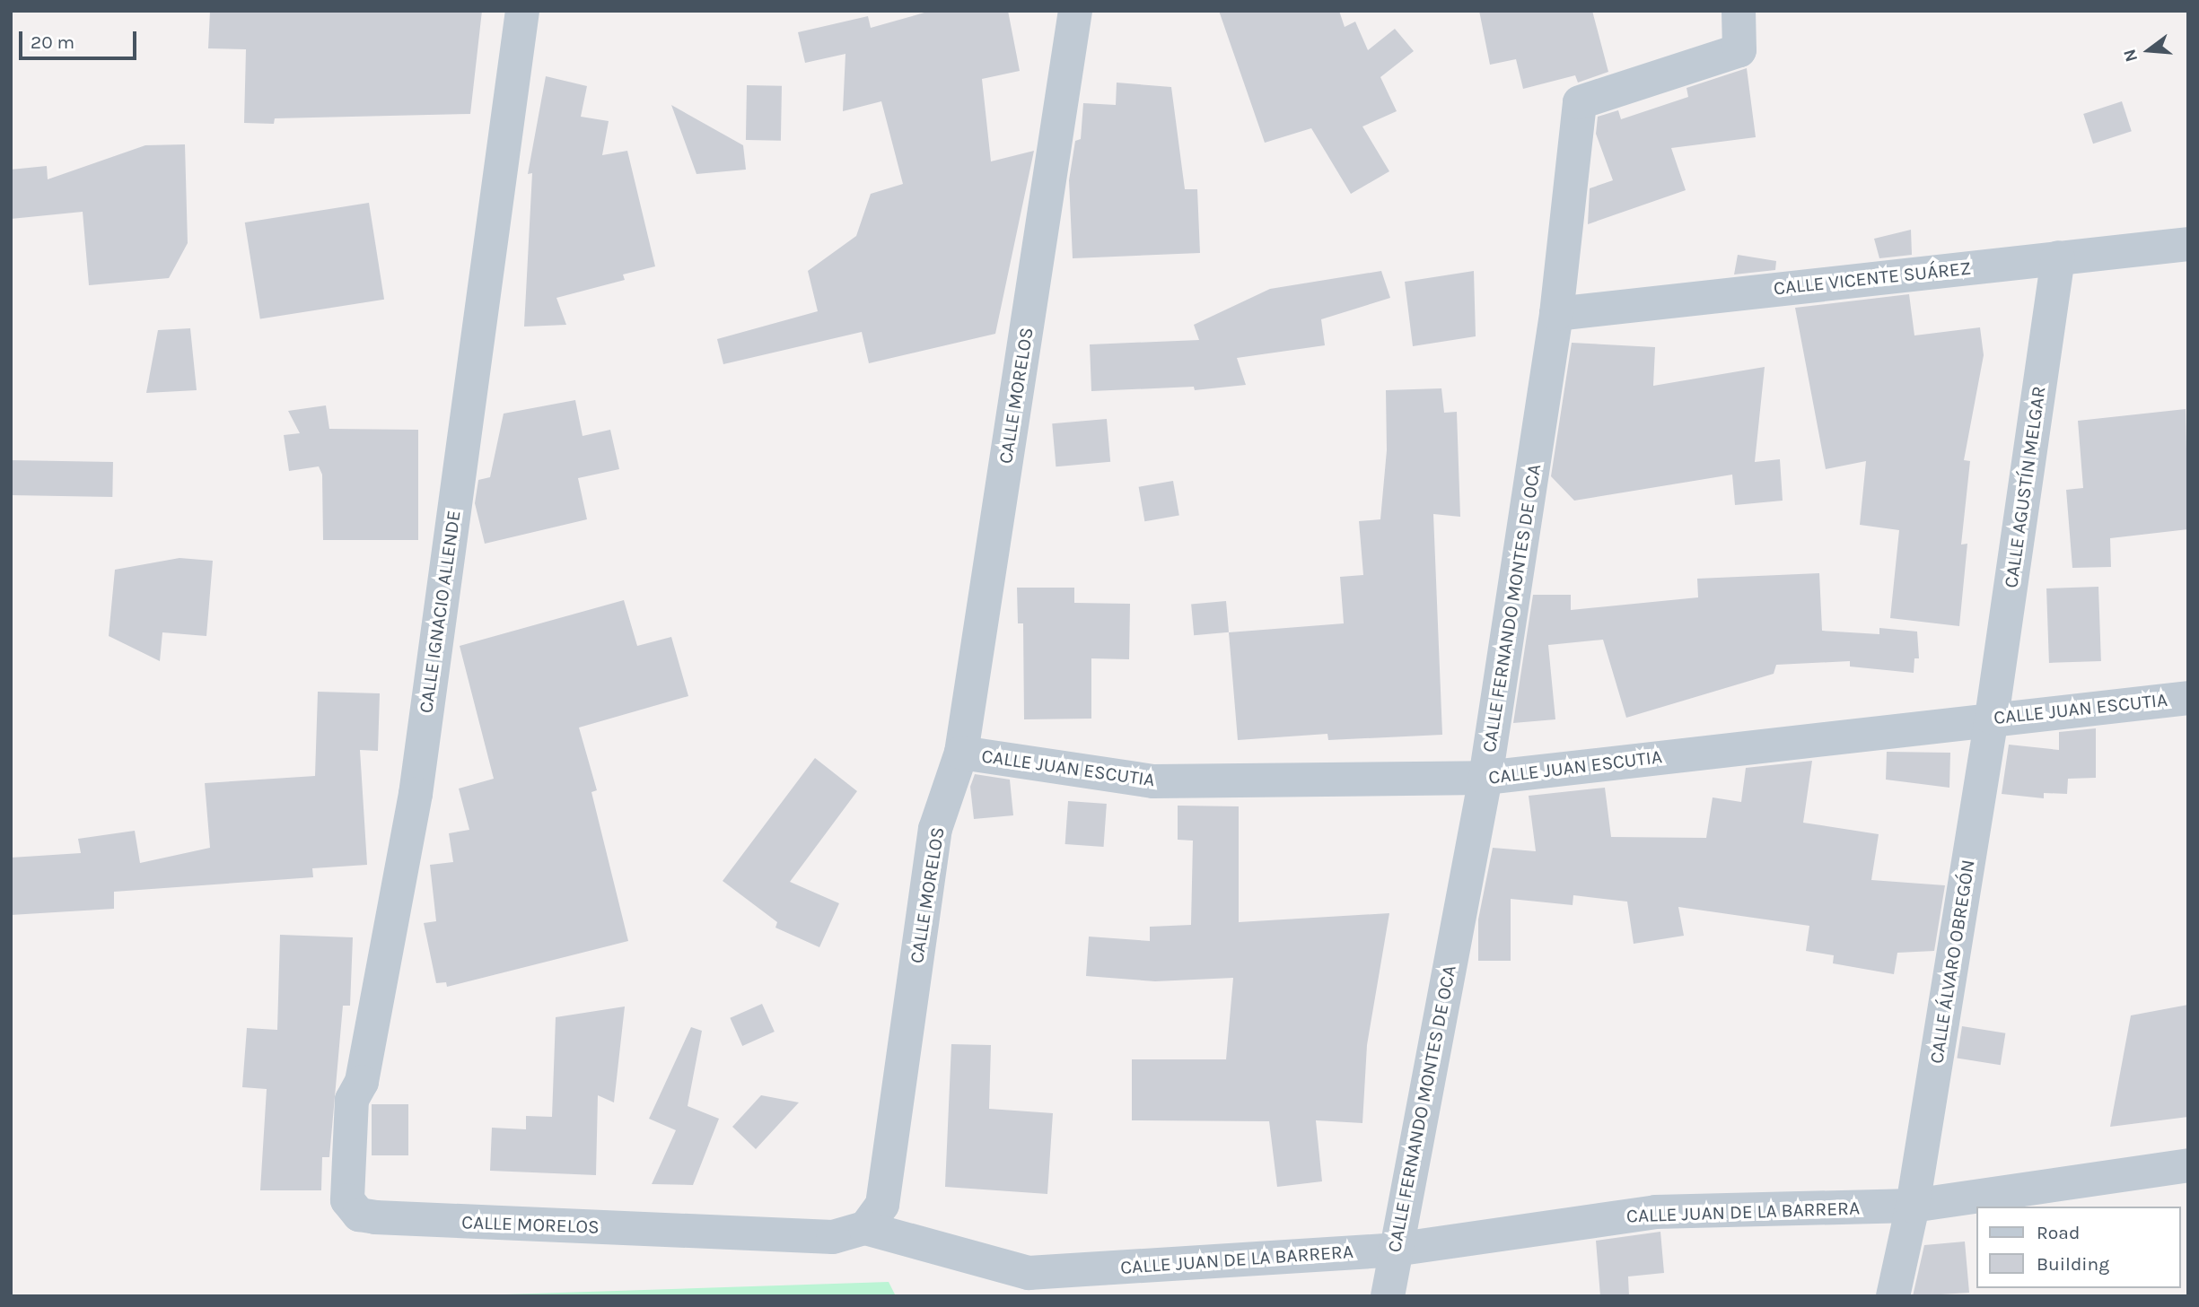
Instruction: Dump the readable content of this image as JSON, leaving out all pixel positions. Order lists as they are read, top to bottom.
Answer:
{
  "streets": {
    "street": [
      "CALLE VICENTE SUÁREZ",
      "CALLE MORELOS",
      "CALLE AGUSTÍN MELGAR",
      "CALLE FERNANDO MONTES DE OCA",
      "CALLE IGNACIO ALLENDE",
      "CALLE JUAN ESCUTIA",
      "CALLE ÁLVARO OBREGÓN",
      "CALLE JUAN DE LA BARRERA"
    ]
  },
  "crossings": [
    ["CALLE VICENTE SUÁREZ", "CALLE AGUSTÍN MELGAR"],
    ["CALLE VICENTE SUÁREZ", "CALLE FERNANDO MONTES DE OCA"],
    ["CALLE MORELOS", "CALLE IGNACIO ALLENDE"],
    ["CALLE MORELOS", "CALLE JUAN ESCUTIA"],
    ["CALLE MORELOS", "CALLE JUAN DE LA BARRERA"],
    ["CALLE AGUSTÍN MELGAR", "CALLE JUAN ESCUTIA"],
    ["CALLE AGUSTÍN MELGAR", "CALLE ÁLVARO OBREGÓN"],
    ["CALLE FERNANDO MONTES DE OCA", "CALLE JUAN ESCUTIA"],
    ["CALLE FERNANDO MONTES DE OCA", "CALLE JUAN DE LA BARRERA"],
    ["CALLE JUAN ESCUTIA", "CALLE ÁLVARO OBREGÓN"],
    ["CALLE ÁLVARO OBREGÓN", "CALLE JUAN DE LA BARRERA"]
  ],
  "legend": ["Road", "Building"],
  "scale_bar": "20 m",
  "north": "left"
}
